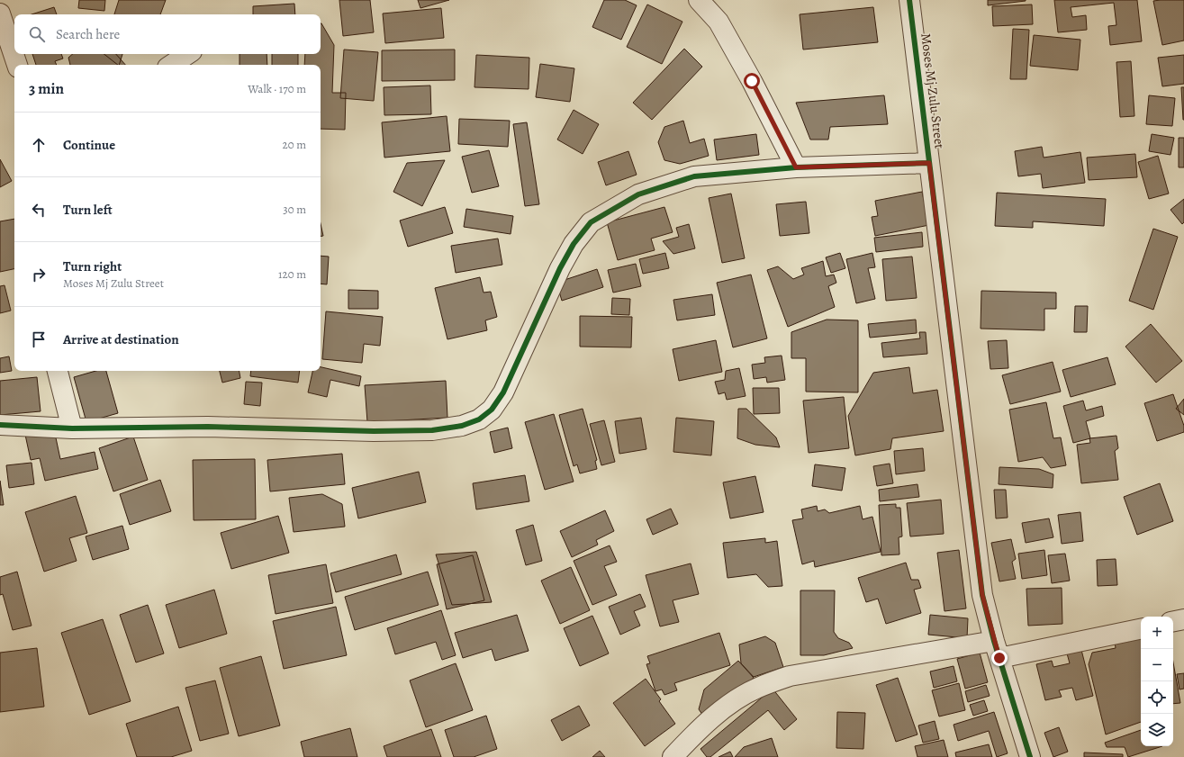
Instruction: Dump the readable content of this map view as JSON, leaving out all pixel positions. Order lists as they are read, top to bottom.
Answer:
{
  "streets": {
    "street": ["Moses Mj Zulu Street"]
  },
  "page": {
    "search": "Search here",
    "heading": ["3 min", "Walk · 170 m"],
    "list": [
      ["Continue", "20 m"],
      ["Turn left", "30 m"],
      ["Turn right", "Moses Mj Zulu Street", "120 m"],
      "Arrive at destination"
    ],
    "map_buttons": ["+", "−"]
  }
}
